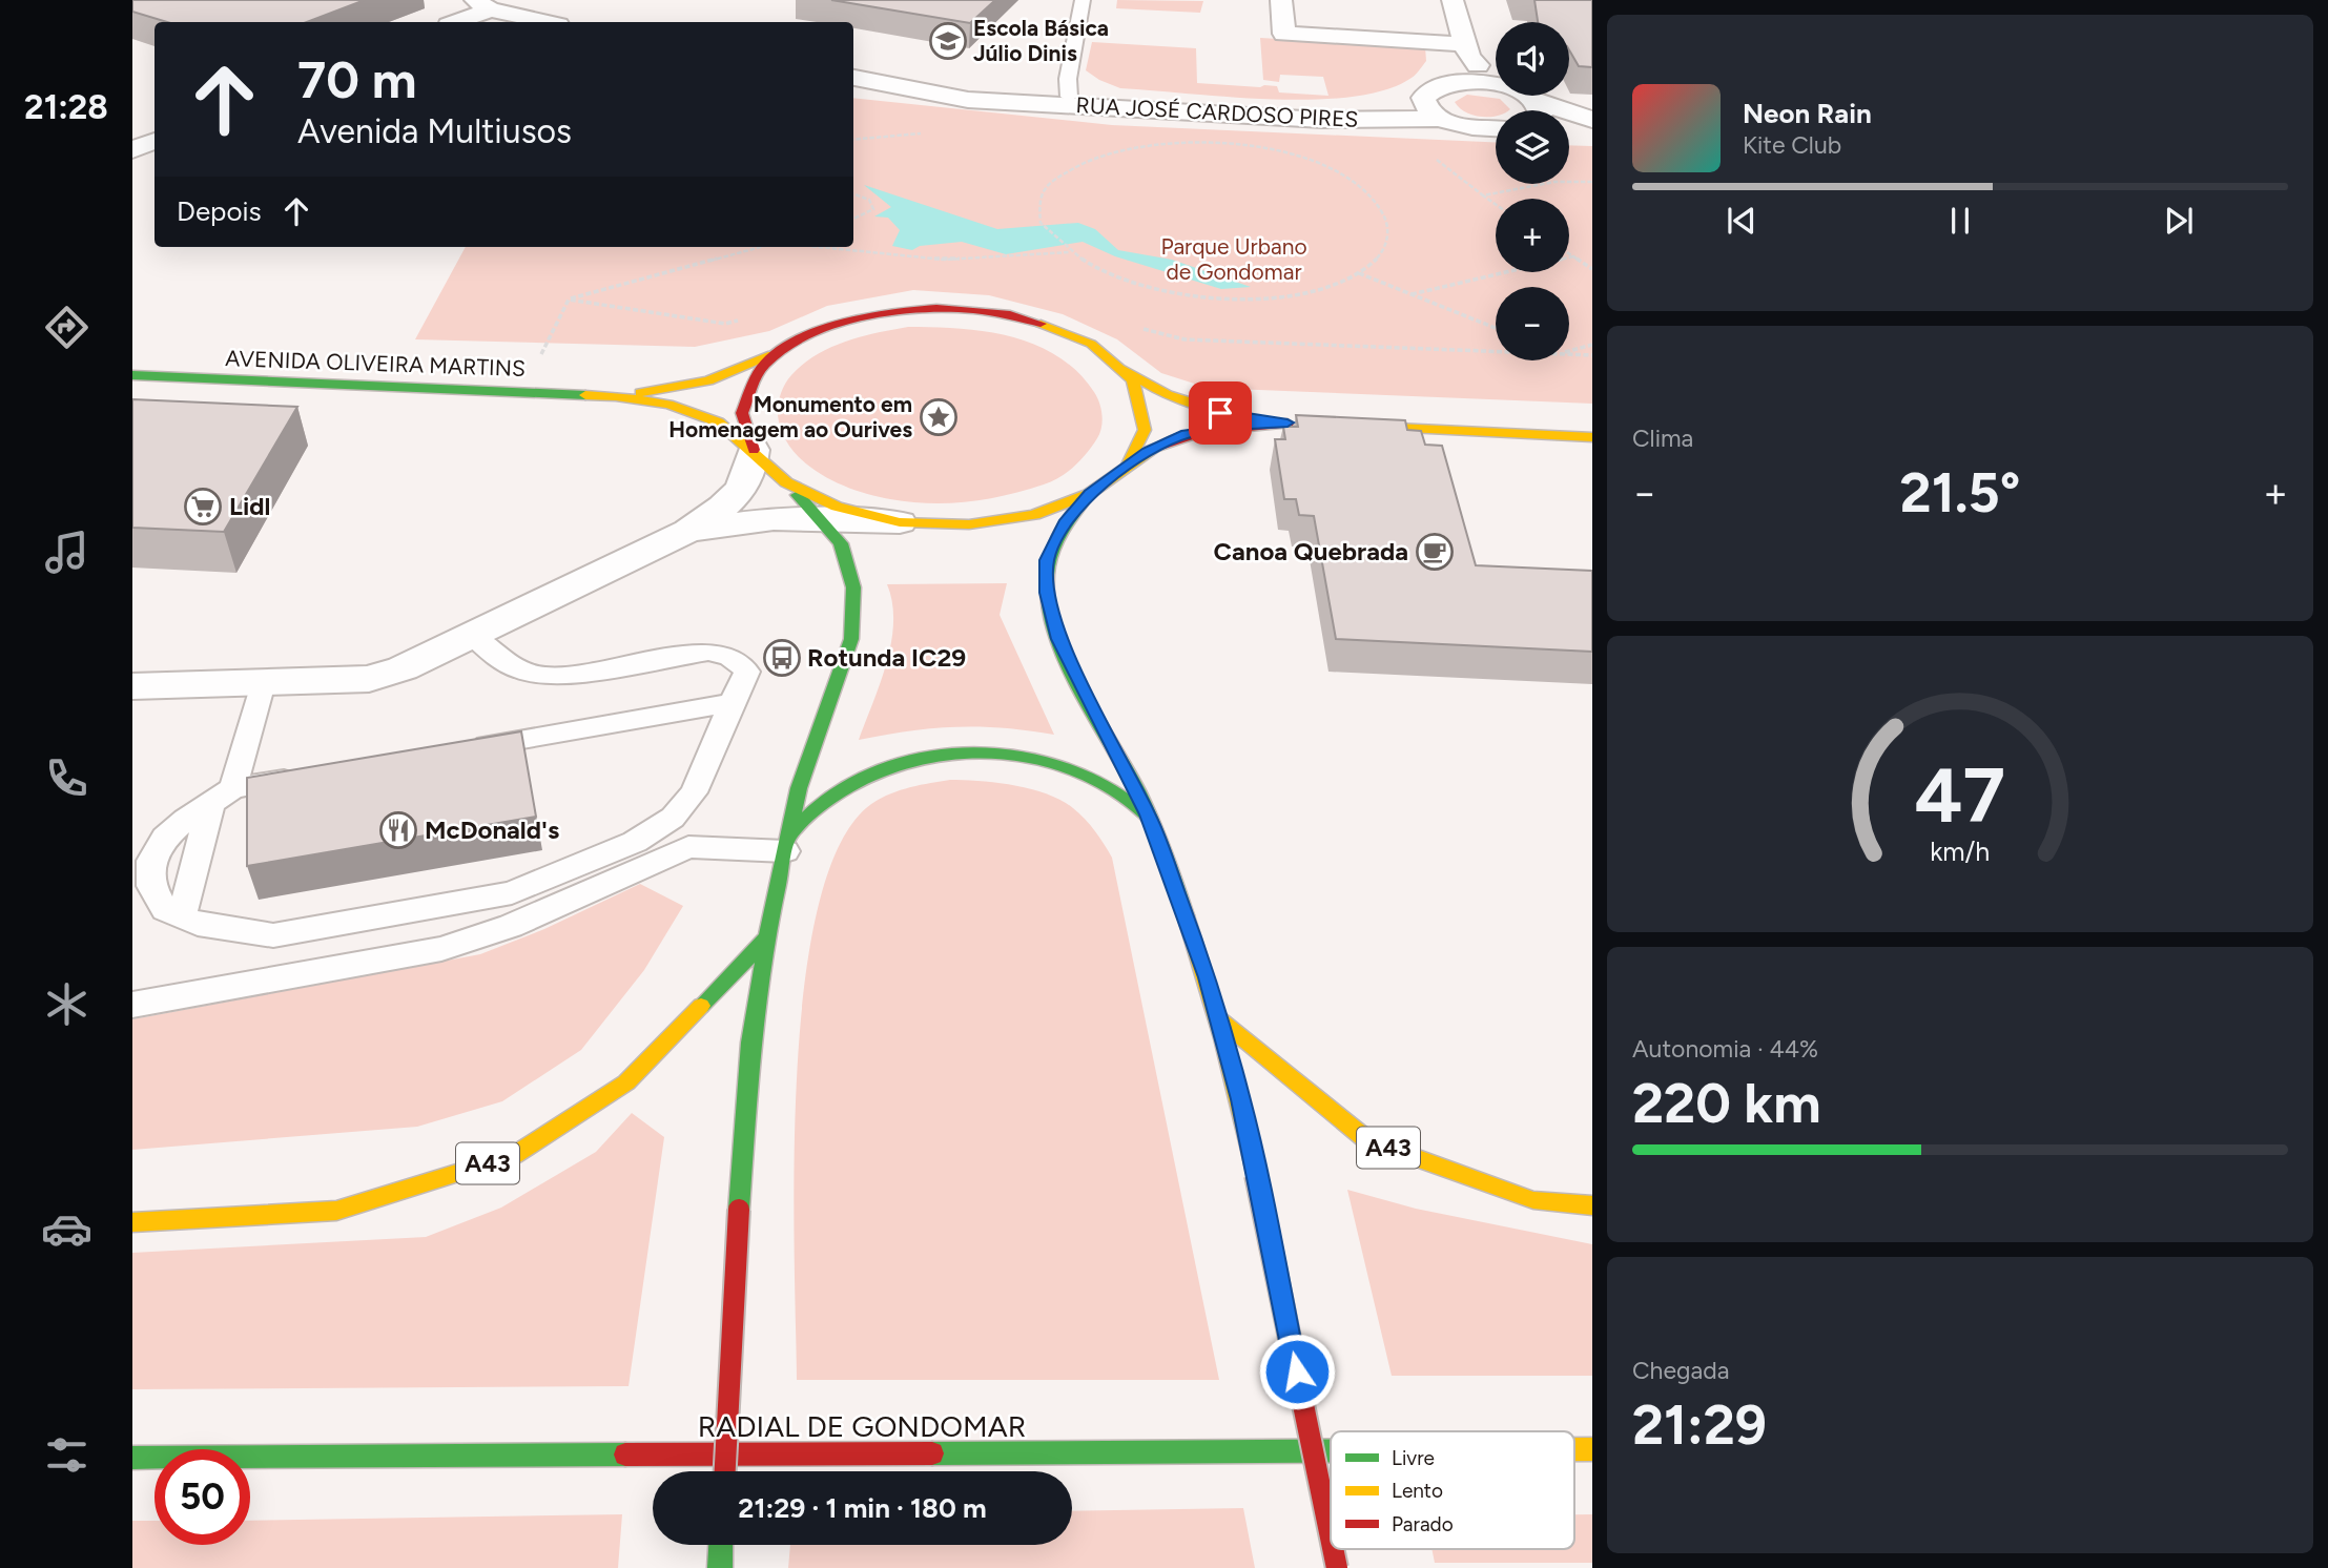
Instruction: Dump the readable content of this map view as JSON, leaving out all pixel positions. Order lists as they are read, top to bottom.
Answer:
{
  "streets": {
    "main road": ["AVENIDA OLIVEIRA MARTINS", "A43", "RADIAL DE GONDOMAR"],
    "street": ["RUA JOSÉ CARDOSO PIRES"]
  },
  "crossings": [
    ["AVENIDA OLIVEIRA MARTINS", "A43"]
  ],
  "parks": ["Parque Urbano de Gondomar"],
  "places": {
    "school or university": ["Escola Básica Júlio Dinis"],
    "place": ["Monumento em Homenagem ao Ourives"],
    "supermarket": ["Lidl"],
    "cafe": ["Canoa Quebrada"],
    "bus stop": ["Rotunda IC29"],
    "restaurant": ["McDonald's"]
  },
  "legend": ["Livre", "Lento", "Parado"],
  "page": {
    "tabs": "21:28",
    "map_buttons": ["+", "−"],
    "turn": ["70 m", "Avenida Multiusos"],
    "song": ["Neon Rain", "Kite Club"],
    "then": "Depois",
    "tile": [
      "Clima",
      ["Autonomia · 44%", "220 km"],
      ["Chegada", "21:29"]
    ],
    "heat": ["−", "21.5°", "+"],
    "limit": "50",
    "trip": "21:29 · 1 min · 180 m",
    "gauge": ["47", "km/h"]
  }
}
